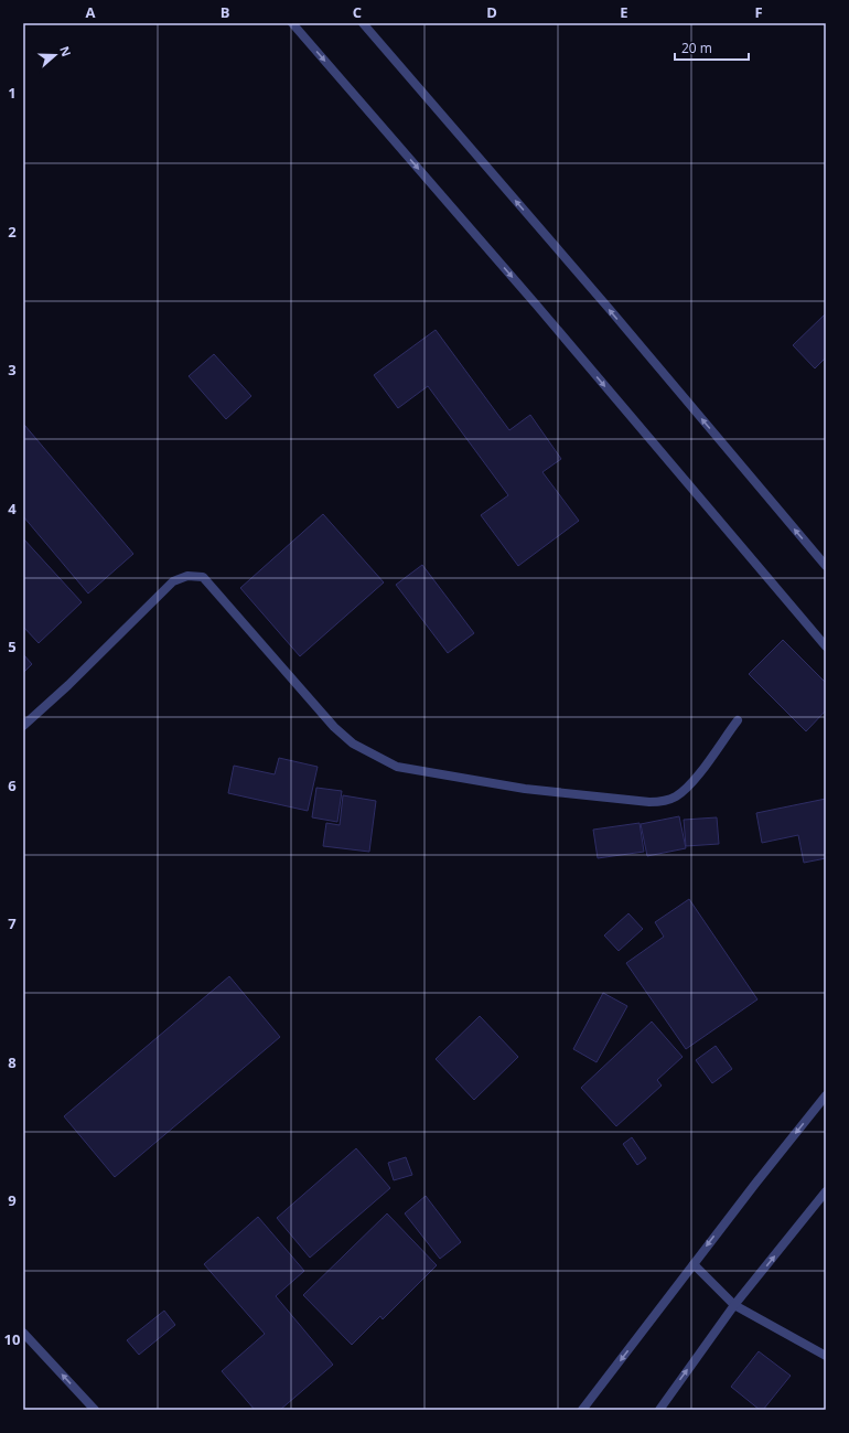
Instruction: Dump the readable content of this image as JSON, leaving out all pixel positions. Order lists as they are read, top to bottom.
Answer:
{
  "scale_bar": "20 m",
  "north": "right",
  "grid": {
    "columns": [
      "A",
      "B",
      "C",
      "D",
      "E",
      "F"
    ],
    "rows": [
      "1",
      "2",
      "3",
      "4",
      "5",
      "6",
      "7",
      "8",
      "9",
      "10"
    ]
  }
}
